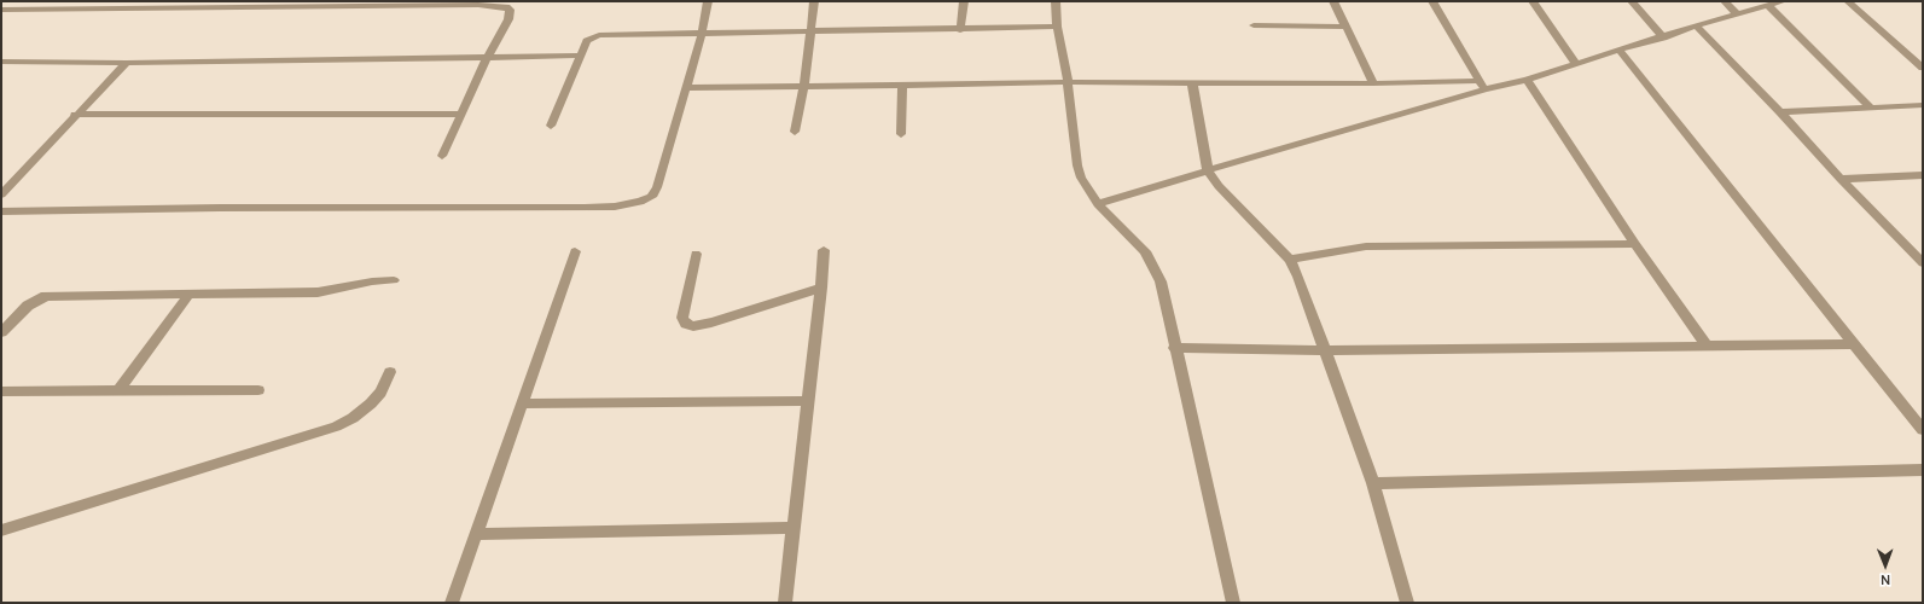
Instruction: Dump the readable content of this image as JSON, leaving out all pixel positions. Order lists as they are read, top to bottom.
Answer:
{
  "north": "bottom"
}
